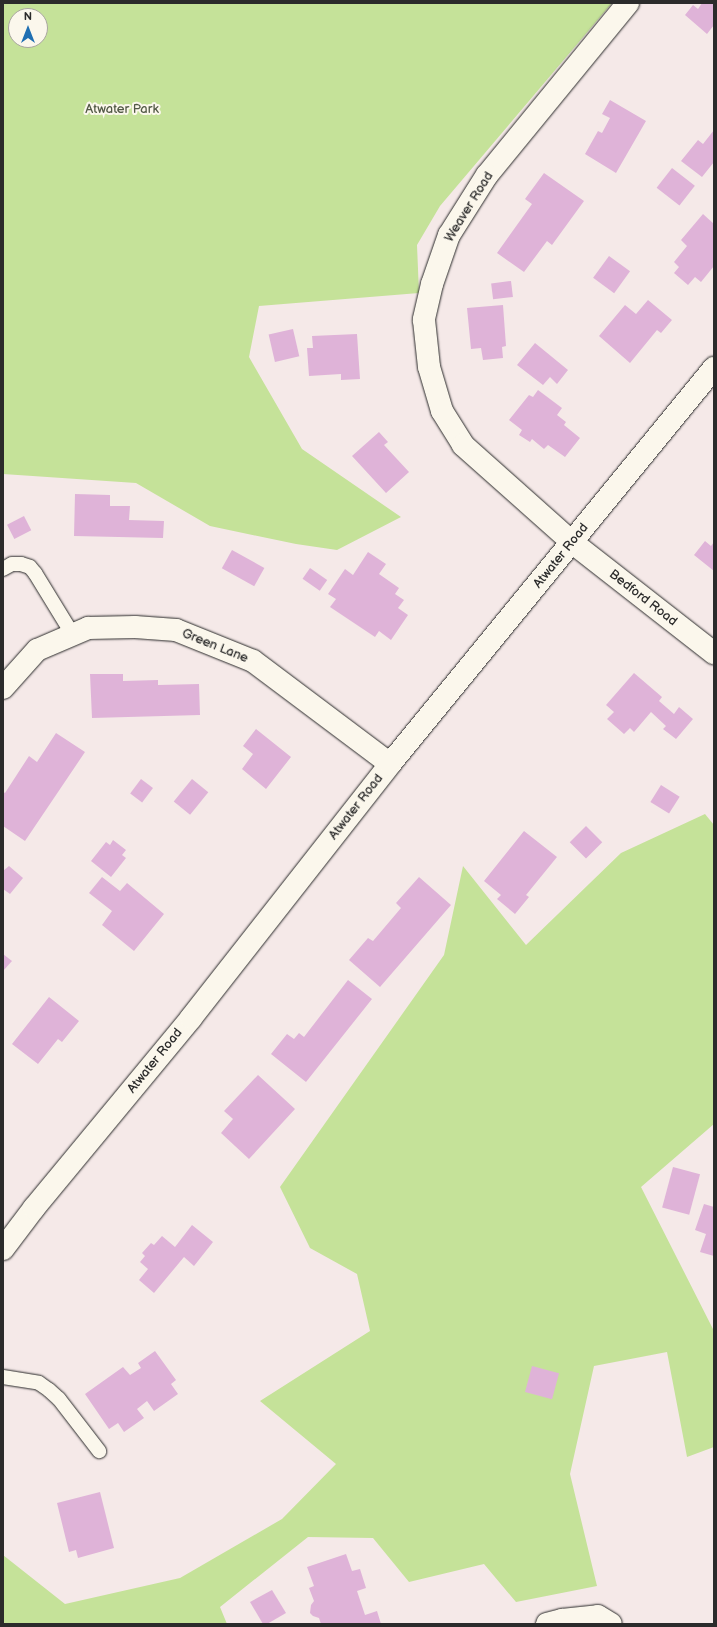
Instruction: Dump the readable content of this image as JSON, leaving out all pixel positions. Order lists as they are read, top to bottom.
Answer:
{
  "streets": {
    "street": [
      "Weaver Road",
      "Atwater Road",
      "Bedford Road",
      "Green Lane"
    ]
  },
  "crossings": [
    ["Weaver Road", "Atwater Road"],
    ["Weaver Road", "Bedford Road"],
    ["Atwater Road", "Bedford Road"],
    ["Atwater Road", "Green Lane"]
  ],
  "parks": ["Atwater Park"],
  "north": "top"
}
